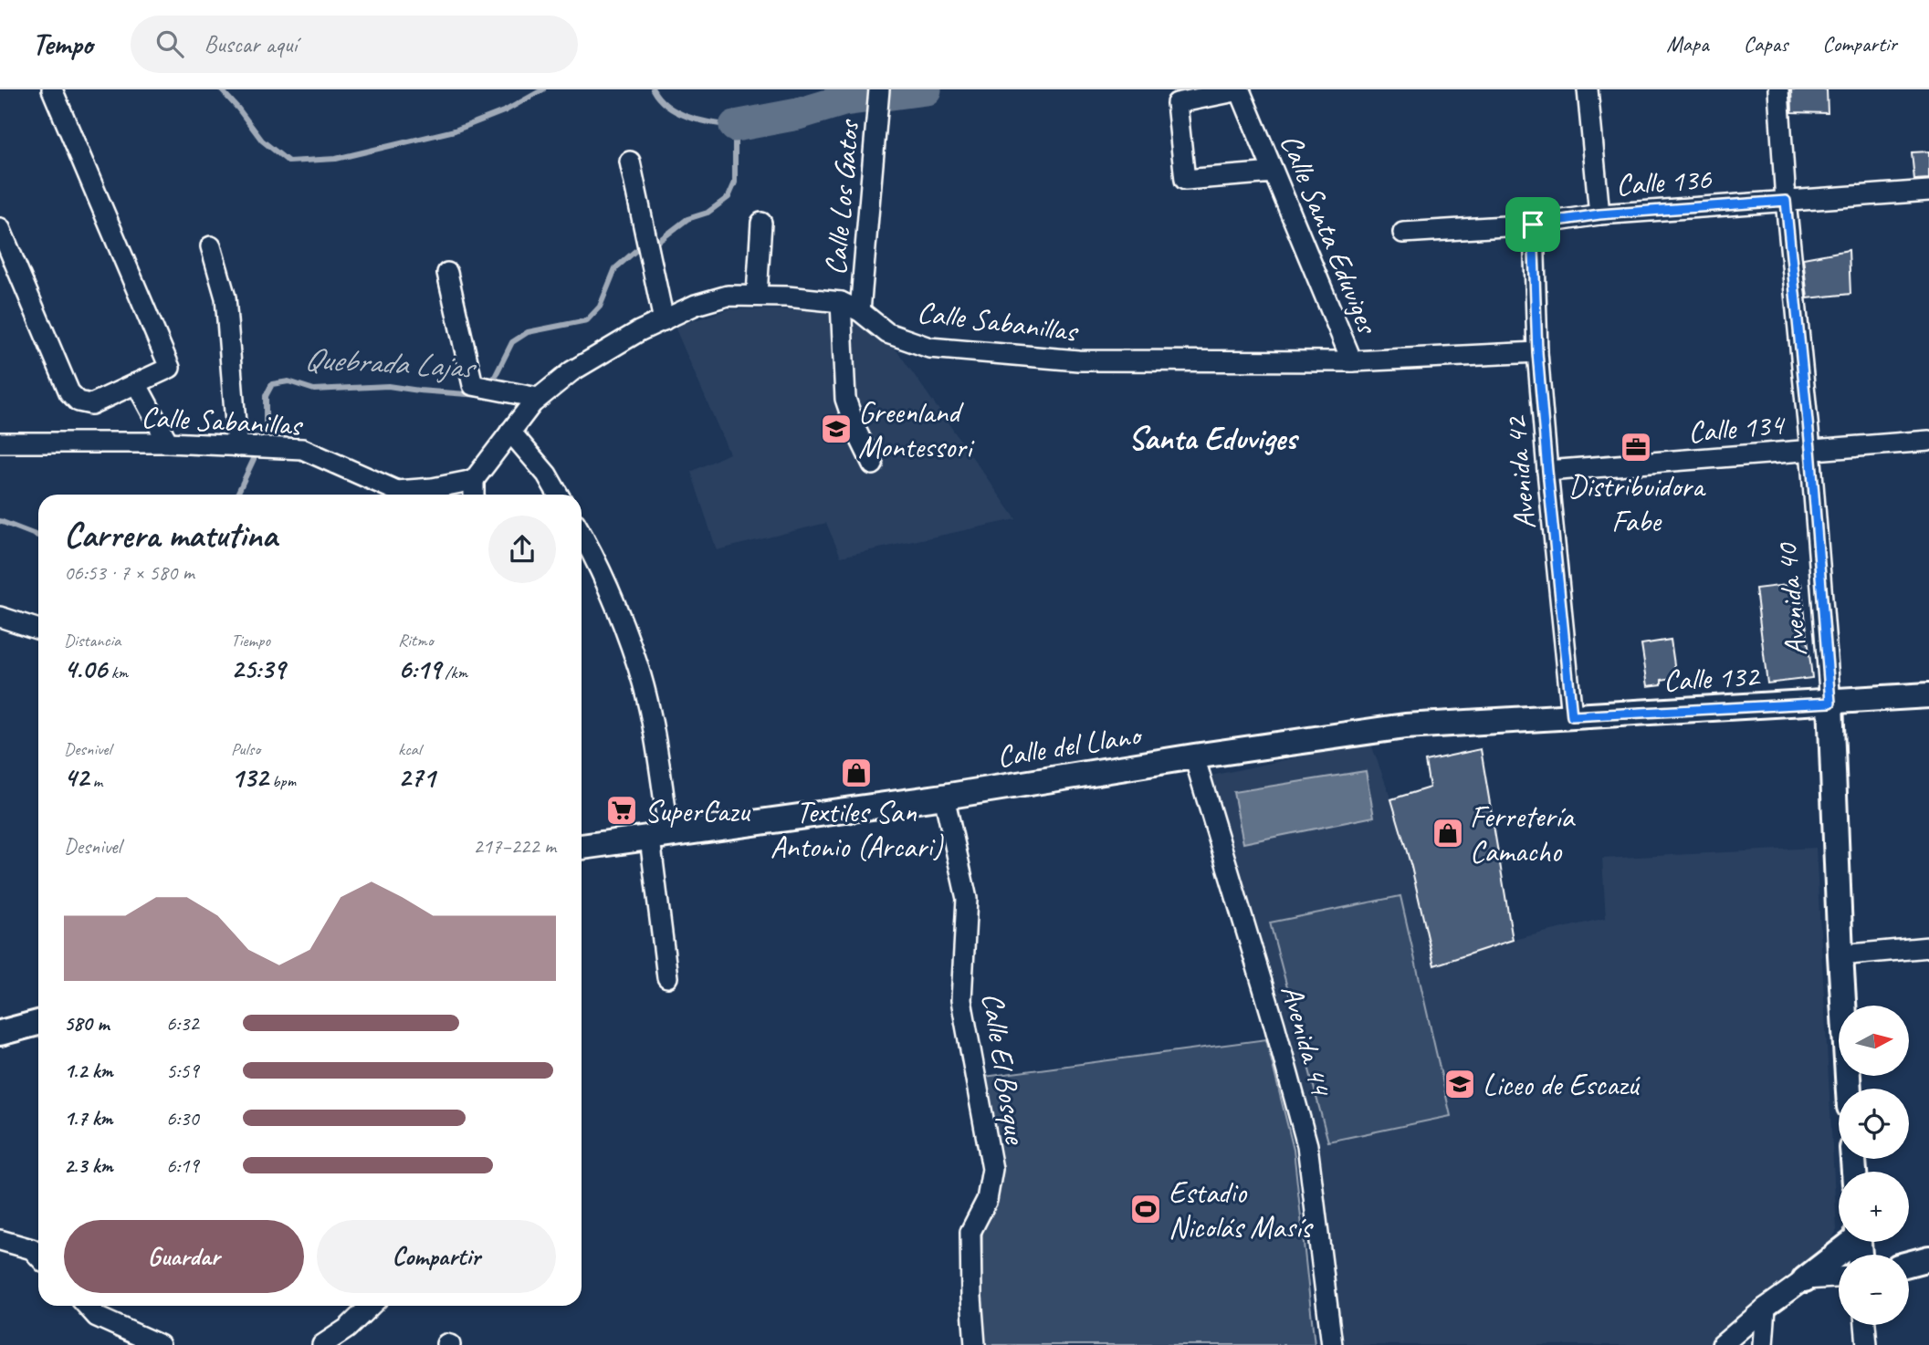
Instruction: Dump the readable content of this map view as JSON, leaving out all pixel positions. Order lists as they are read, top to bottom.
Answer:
{
  "streets": {
    "main road": ["Avenida 40", "Calle 132", "Calle del Llano"],
    "street": [
      "Calle 136",
      "Calle Los Gatos",
      "Calle Santa Eduviges",
      "Calle Sabanillas",
      "Calle 134",
      "Avenida 42",
      "Avenida 44",
      "Calle El Bosque"
    ]
  },
  "crossings": [
    ["Calle 136", "Avenida 42"],
    ["Calle 136", "Avenida 40"],
    ["Calle Los Gatos", "Calle Sabanillas"],
    ["Calle Santa Eduviges", "Calle Sabanillas"],
    ["Calle Sabanillas", "Avenida 42"],
    ["Calle 134", "Avenida 42"],
    ["Calle 134", "Avenida 40"],
    ["Avenida 42", "Calle 132"],
    ["Avenida 42", "Calle del Llano"],
    ["Avenida 40", "Calle 132"],
    ["Calle 132", "Calle del Llano"],
    ["Calle del Llano", "Avenida 44"],
    ["Calle del Llano", "Calle El Bosque"]
  ],
  "districts": ["Santa Eduviges"],
  "water": ["Quebrada Lajas"],
  "places": {
    "school or university": ["Greenland Montessori", "Liceo de Escazú"],
    "office": ["Distribuidora Fabe"],
    "shop": ["Textiles San Antonio (Arcari)", "Ferretería Camacho"],
    "supermarket": ["SuperCazu"],
    "sports": ["Estadio Nicolás Masís"]
  },
  "north": "right",
  "page": {
    "header": "Tempo",
    "search": "Buscar aquí",
    "nav": ["Mapa", "Capas", "Compartir"],
    "heading": ["Carrera matutina", "06:53 · 7 × 580 m"],
    "stats": [
      ["Distancia", "4.06 km"],
      ["Tiempo", "25:39"],
      ["Ritmo", "6:19 /km"],
      ["Desnivel", "42 m"],
      ["Pulso", "132 bpm"],
      ["kcal", "271"]
    ],
    "chart": ["Desnivel", "217–222 m"],
    "list": [
      {
        "name": "580 m",
        "note": "6:32"
      },
      {
        "name": "1.2 km",
        "note": "5:59"
      },
      {
        "name": "1.7 km",
        "note": "6:30"
      },
      {
        "name": "2.3 km",
        "note": "6:19"
      }
    ],
    "map_buttons": ["+", "−"],
    "buttons": ["Guardar", "Compartir"]
  }
}
